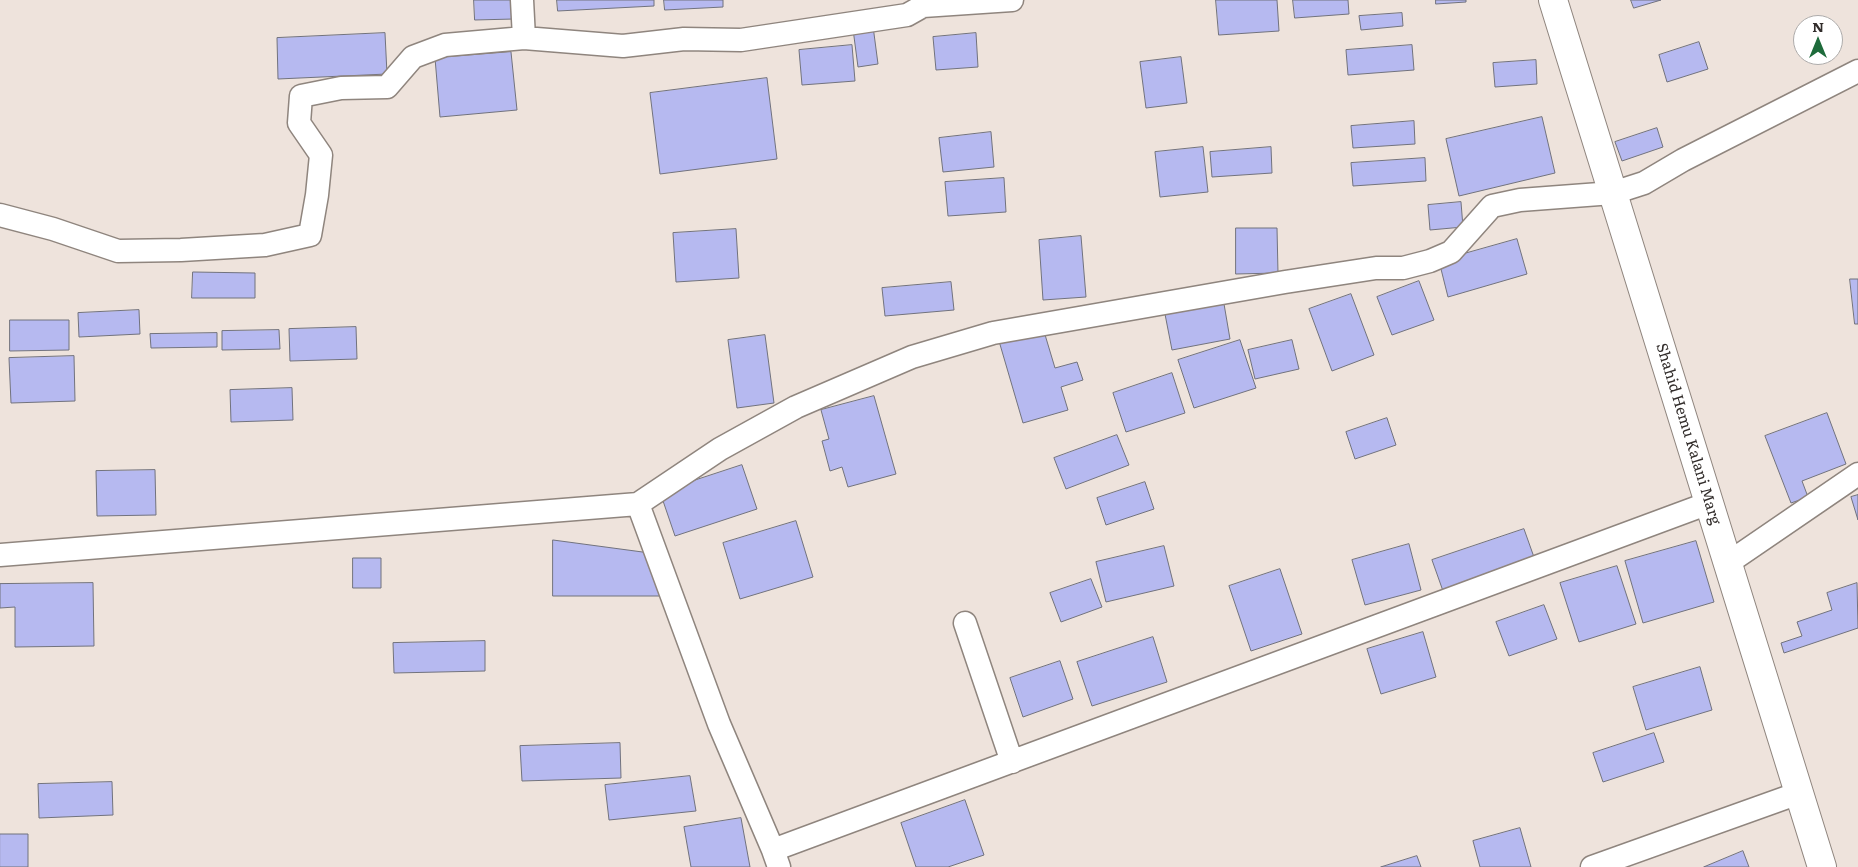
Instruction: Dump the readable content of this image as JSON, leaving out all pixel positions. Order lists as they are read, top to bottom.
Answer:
{
  "streets": {
    "main road": ["Shahid Hemu Kalani Marg"]
  },
  "north": "top"
}
